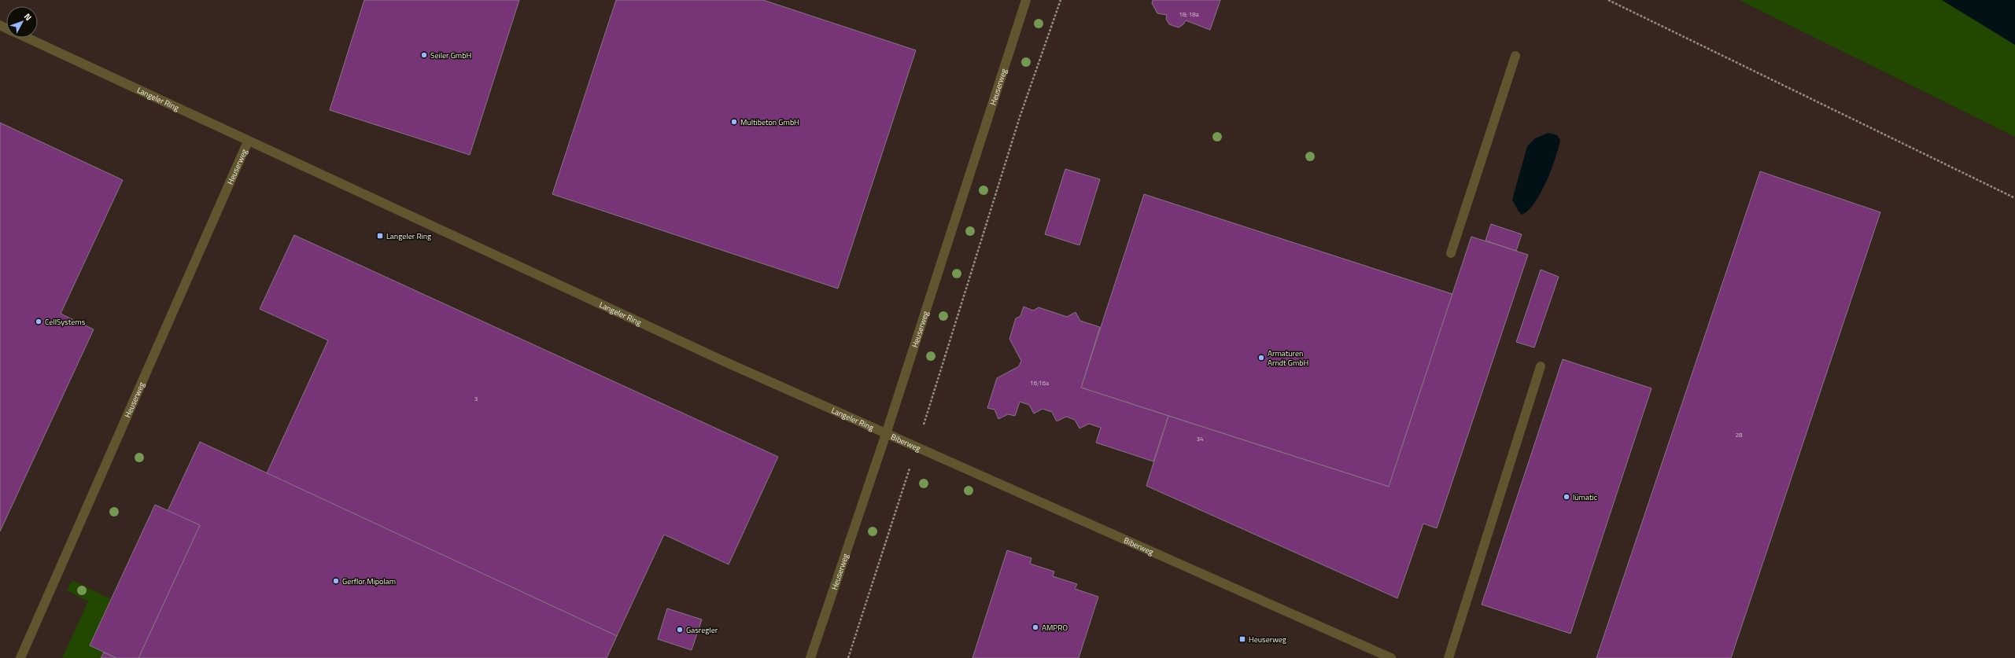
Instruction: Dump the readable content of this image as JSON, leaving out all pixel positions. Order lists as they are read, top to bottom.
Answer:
{
  "streets": {
    "street": ["Heuserweg", "Langeler Ring", "Biberweg"]
  },
  "crossings": [
    ["Heuserweg", "Langeler Ring"],
    ["Heuserweg", "Biberweg"],
    ["Langeler Ring", "Biberweg"]
  ],
  "places": {
    "other": [
      "Seiler GmbH",
      "Multibeton GmbH",
      "CellSystems",
      "Armaturen Arndt GmbH",
      "lümatic",
      "Gerflor Mipolam",
      "AMPRO",
      "Gasregler"
    ],
    "transit": ["Langeler Ring", "Heuserweg"]
  },
  "house_numbers": [
    "18; 18a",
    "16;16a",
    "3",
    "28",
    "34"
  ],
  "north": "top right"
}
